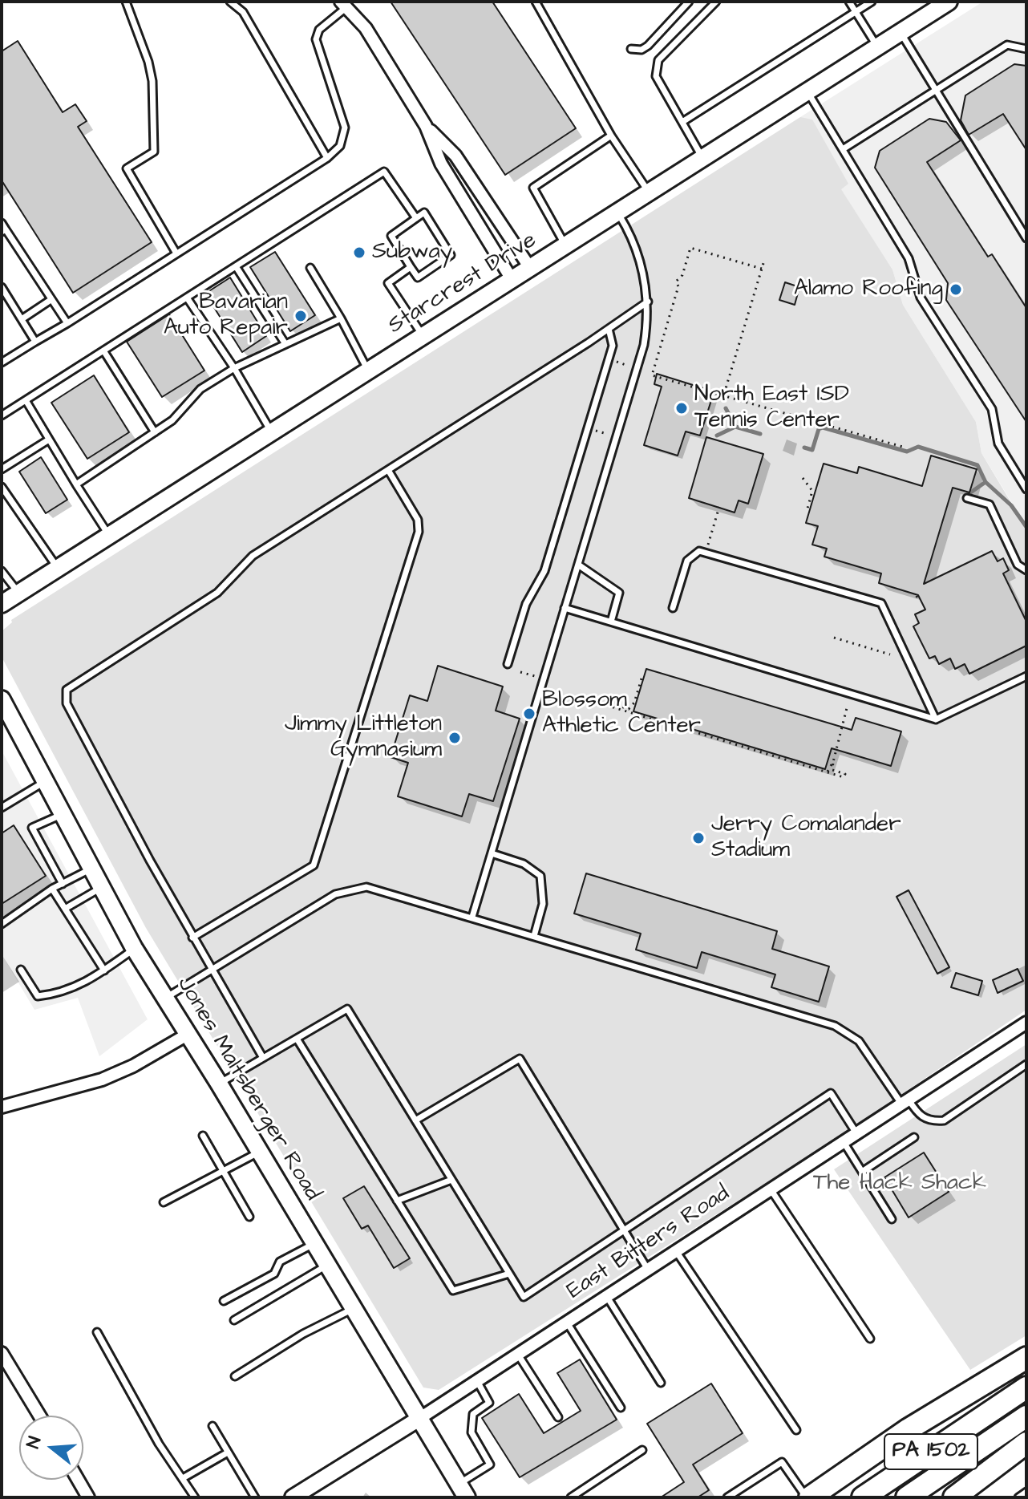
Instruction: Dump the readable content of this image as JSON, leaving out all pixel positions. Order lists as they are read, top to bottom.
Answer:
{
  "streets": {
    "highway": ["PA 1502"],
    "main road": ["Starcrest Drive", "Jones Maltsberger Road"],
    "street": ["East Bitters Road"]
  },
  "crossings": [
    ["Jones Maltsberger Road", "East Bitters Road"]
  ],
  "parks": ["The Hack Shack"],
  "places": [
    "Subway",
    "Alamo Roofing",
    "Bavarian Auto Repair",
    "North East ISD Tennis Center",
    "Blossom Athletic Center",
    "Jimmy Littleton Gymnasium",
    "Jerry Comalander Stadium"
  ],
  "north": "left"
}
